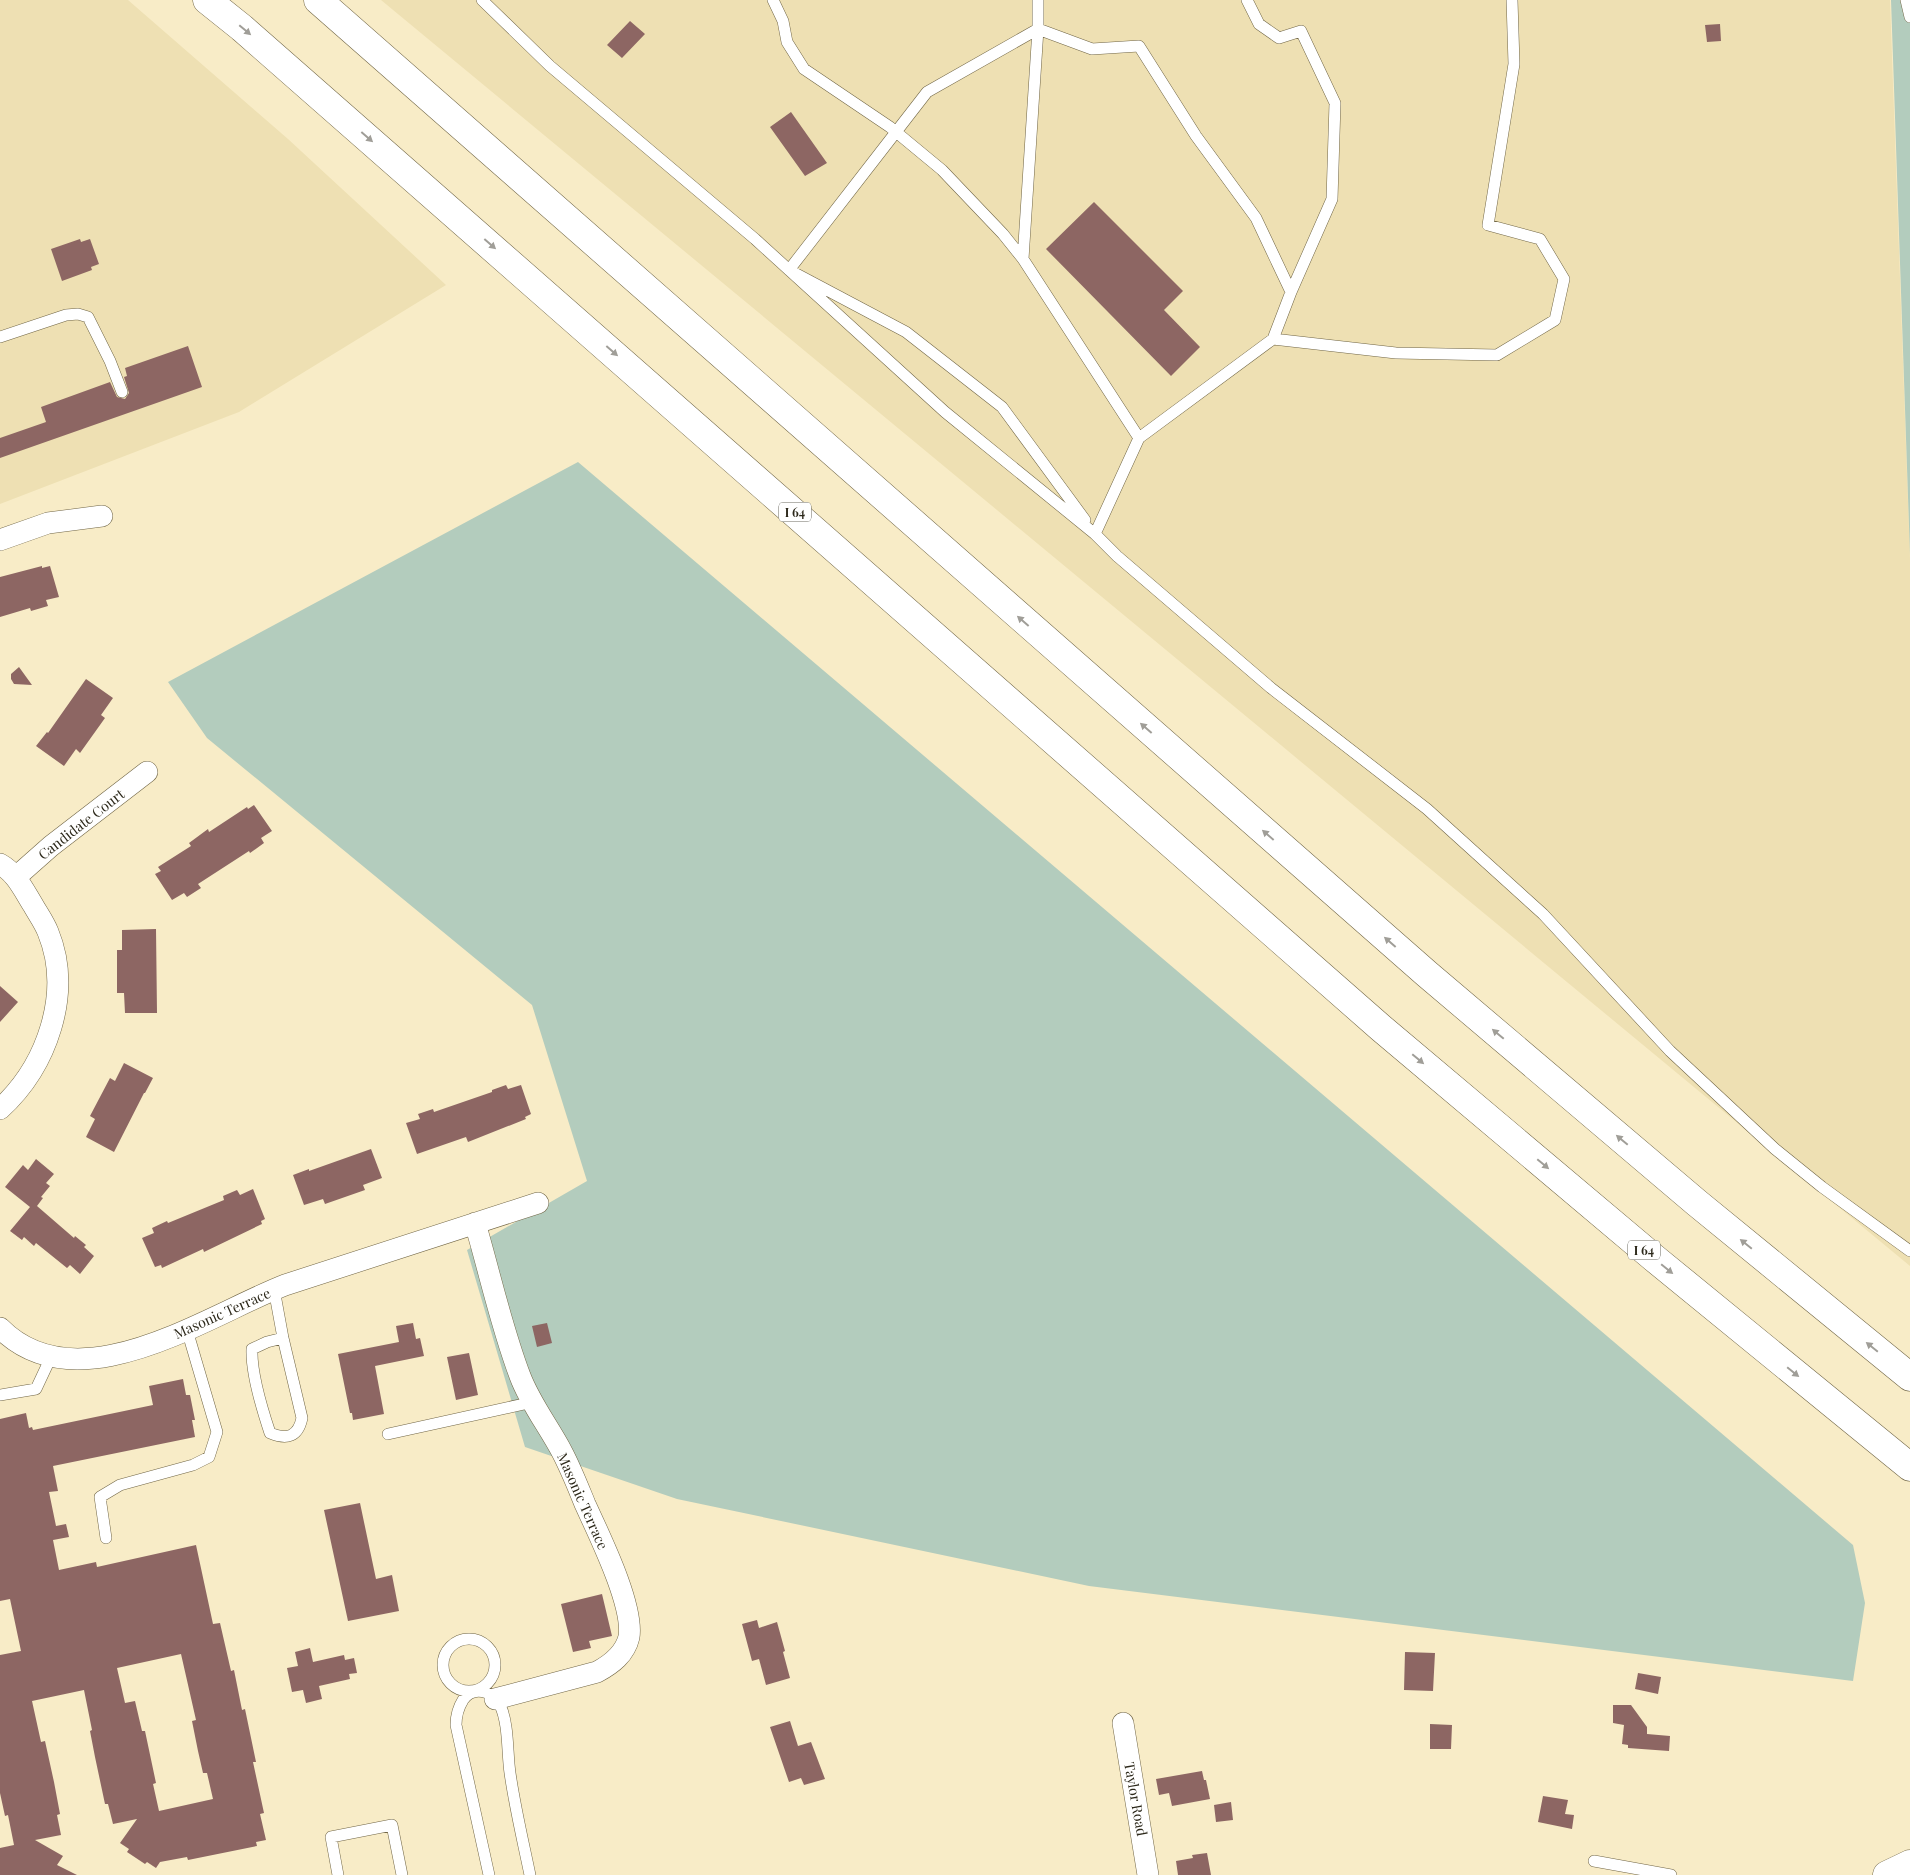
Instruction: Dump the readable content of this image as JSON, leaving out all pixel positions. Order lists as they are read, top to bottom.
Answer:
{
  "streets": {
    "main road": ["I 64"],
    "street": ["Candidate Court", "Masonic Terrace", "Taylor Road"]
  }
}
